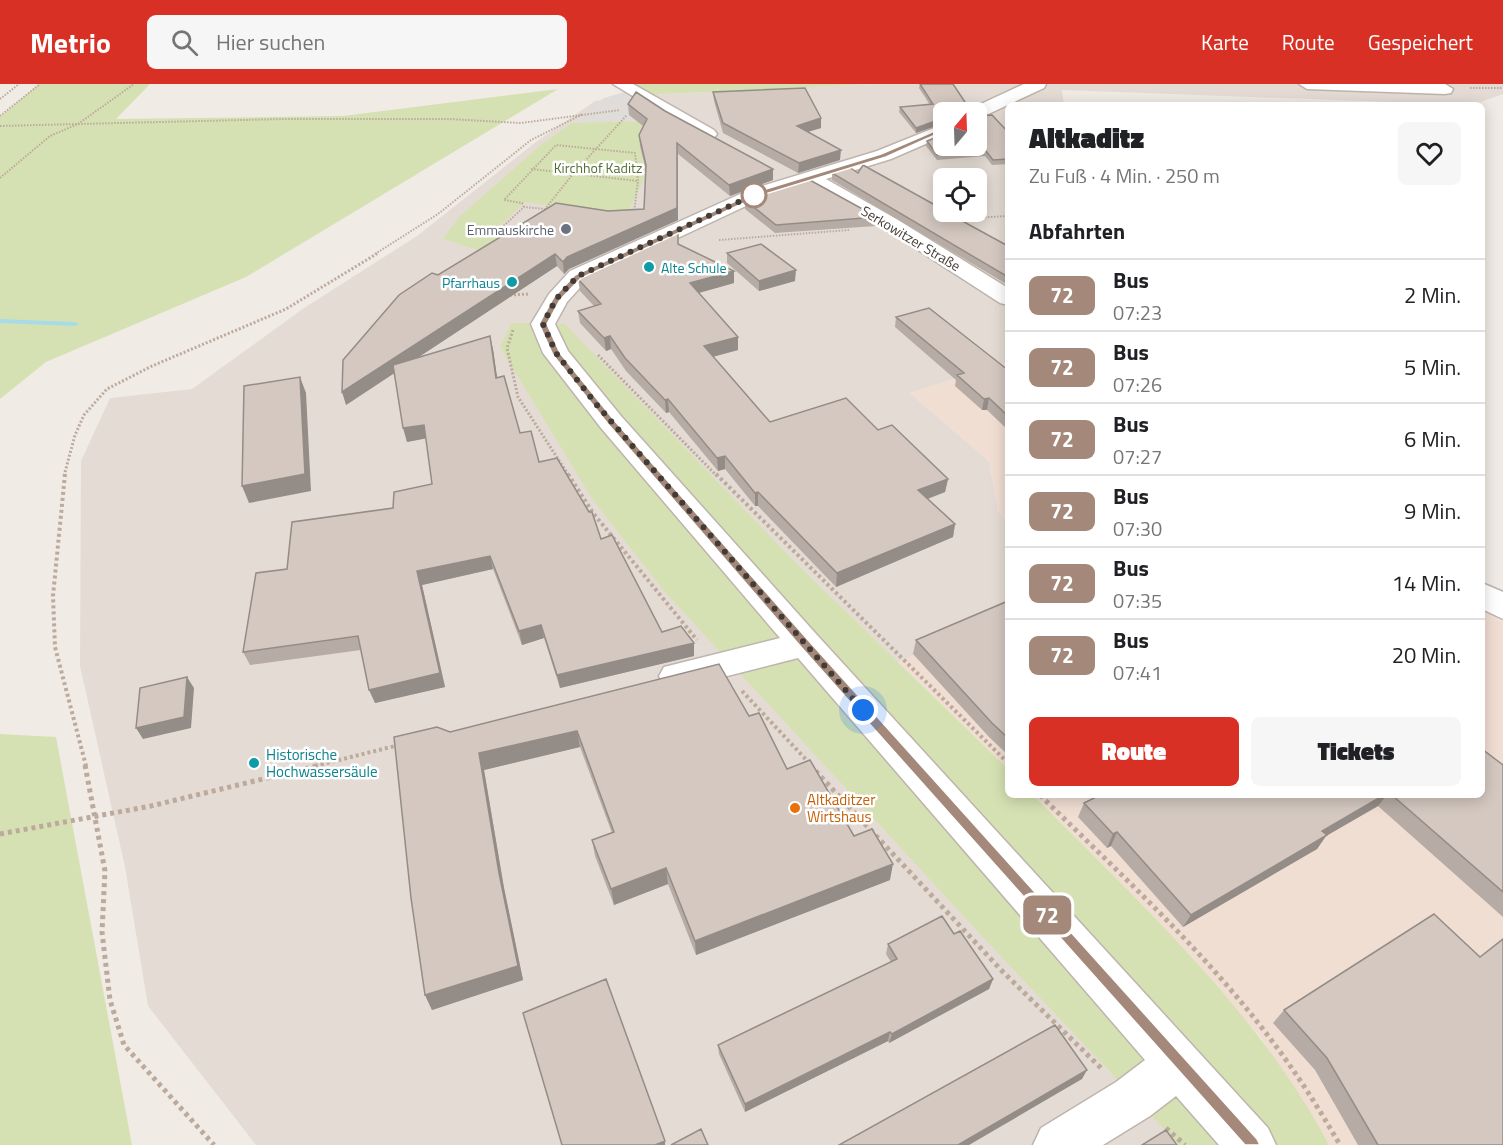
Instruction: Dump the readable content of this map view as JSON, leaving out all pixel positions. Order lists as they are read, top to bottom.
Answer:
{
  "streets": {
    "street": ["Serkowitzer Straße"]
  },
  "parks": ["Kirchhof Kaditz"],
  "places": [
    "Emmauskirche",
    "Alte Schule",
    "Pfarrhaus",
    "Historische Hochwassersäule",
    "Altkaditzer Wirtshaus"
  ],
  "lines": ["bus line 72"],
  "north": "top",
  "page": {
    "header": "Metrio",
    "search": "Hier suchen",
    "nav": ["Karte", "Route", "Gespeichert"],
    "on_map": "72",
    "heading": [
      ["Altkaditz", "Zu Fuß · 4 Min. · 250 m"],
      "Abfahrten"
    ],
    "list": [
      {
        "mark": "72",
        "name": "Bus",
        "note": "07:23",
        "value": "2 Min."
      },
      {
        "mark": "72",
        "name": "Bus",
        "note": "07:26",
        "value": "5 Min."
      },
      {
        "mark": "72",
        "name": "Bus",
        "note": "07:27",
        "value": "6 Min."
      },
      {
        "mark": "72",
        "name": "Bus",
        "note": "07:30",
        "value": "9 Min."
      },
      {
        "mark": "72",
        "name": "Bus",
        "note": "07:35",
        "value": "14 Min."
      },
      {
        "mark": "72",
        "name": "Bus",
        "note": "07:41",
        "value": "20 Min."
      }
    ],
    "buttons": ["Route", "Tickets"]
  }
}
